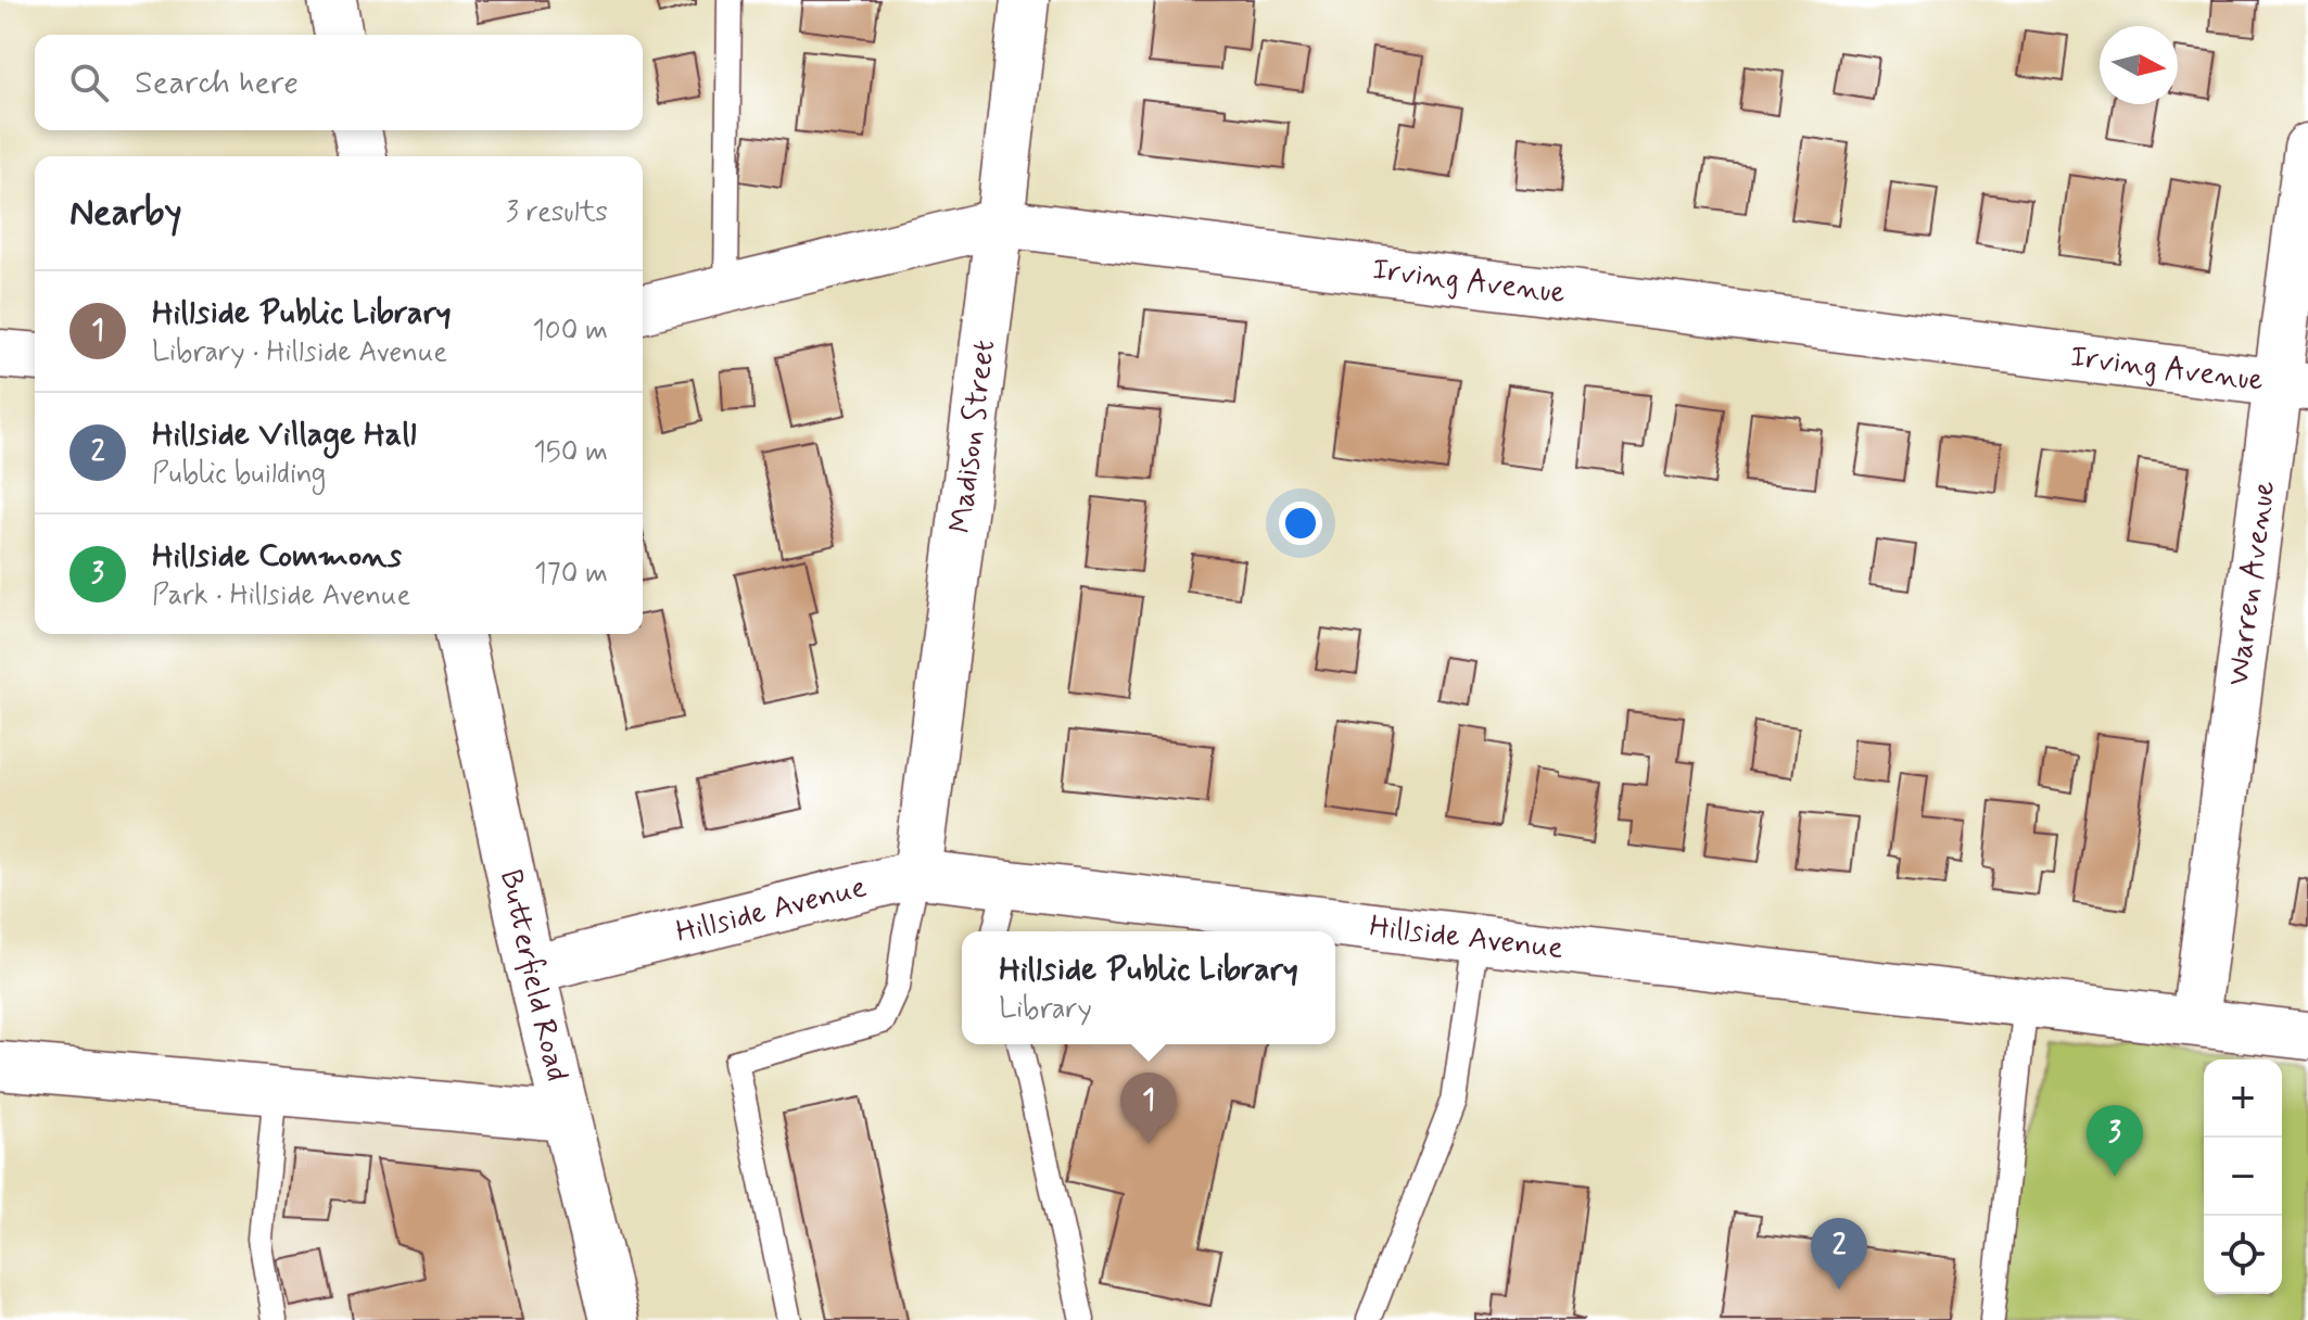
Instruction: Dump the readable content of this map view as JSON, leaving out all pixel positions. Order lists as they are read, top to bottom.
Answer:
{
  "streets": {
    "street": [
      "Irving Avenue",
      "Madison Street",
      "Warren Avenue",
      "Hillside Avenue",
      "Butterfield Road"
    ]
  },
  "crossings": [
    ["Irving Avenue", "Madison Street"],
    ["Irving Avenue", "Warren Avenue"],
    ["Madison Street", "Hillside Avenue"],
    ["Warren Avenue", "Hillside Avenue"],
    ["Hillside Avenue", "Butterfield Road"]
  ],
  "north": "right",
  "page": {
    "search": "Search here",
    "heading": ["Nearby", "3 results"],
    "list": [
      {
        "mark": "1",
        "name": "Hillside Public Library",
        "note": "Library · Hillside Avenue",
        "value": "100 m"
      },
      {
        "mark": "2",
        "name": "Hillside Village Hall",
        "note": "Public building",
        "value": "150 m"
      },
      {
        "mark": "3",
        "name": "Hillside Commons",
        "note": "Park · Hillside Avenue",
        "value": "170 m"
      }
    ],
    "popup": ["Hillside Public Library", "Library"],
    "map_buttons": ["+", "−"],
    "pins": ["1", "3", "2"]
  }
}
